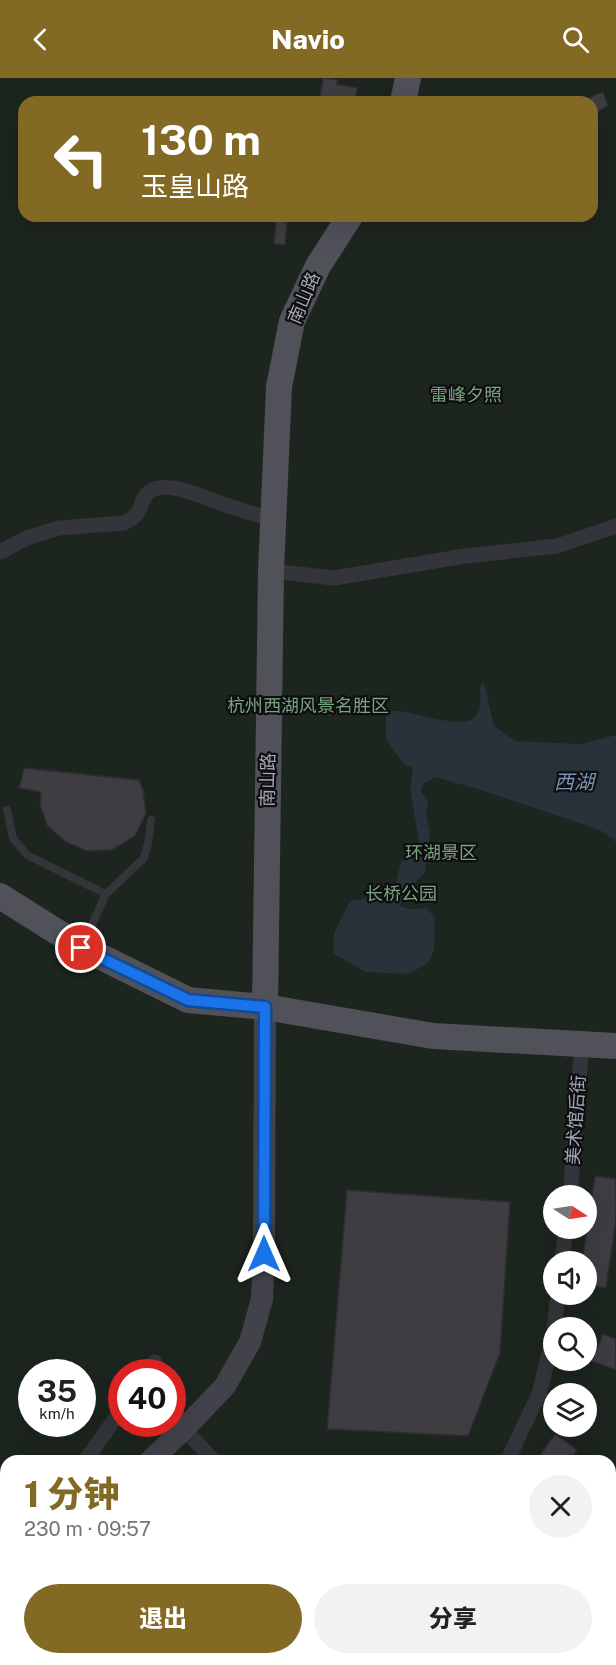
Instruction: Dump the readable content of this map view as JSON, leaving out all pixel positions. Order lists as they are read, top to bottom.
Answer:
{
  "streets": {
    "main road": ["南山路"],
    "street": ["美术馆后街"]
  },
  "water": ["西湖"],
  "parks": [
    "雷峰夕照",
    "杭州西湖风景名胜区",
    "环湖景区",
    "长桥公园"
  ],
  "north": "right",
  "page": {
    "header": "Navio",
    "turn": ["130 m", "玉皇山路"],
    "speed": "35 km/h",
    "limit": "40",
    "heading": ["1 分钟", "230 m · 09:57"],
    "buttons": ["退出", "分享"]
  }
}
